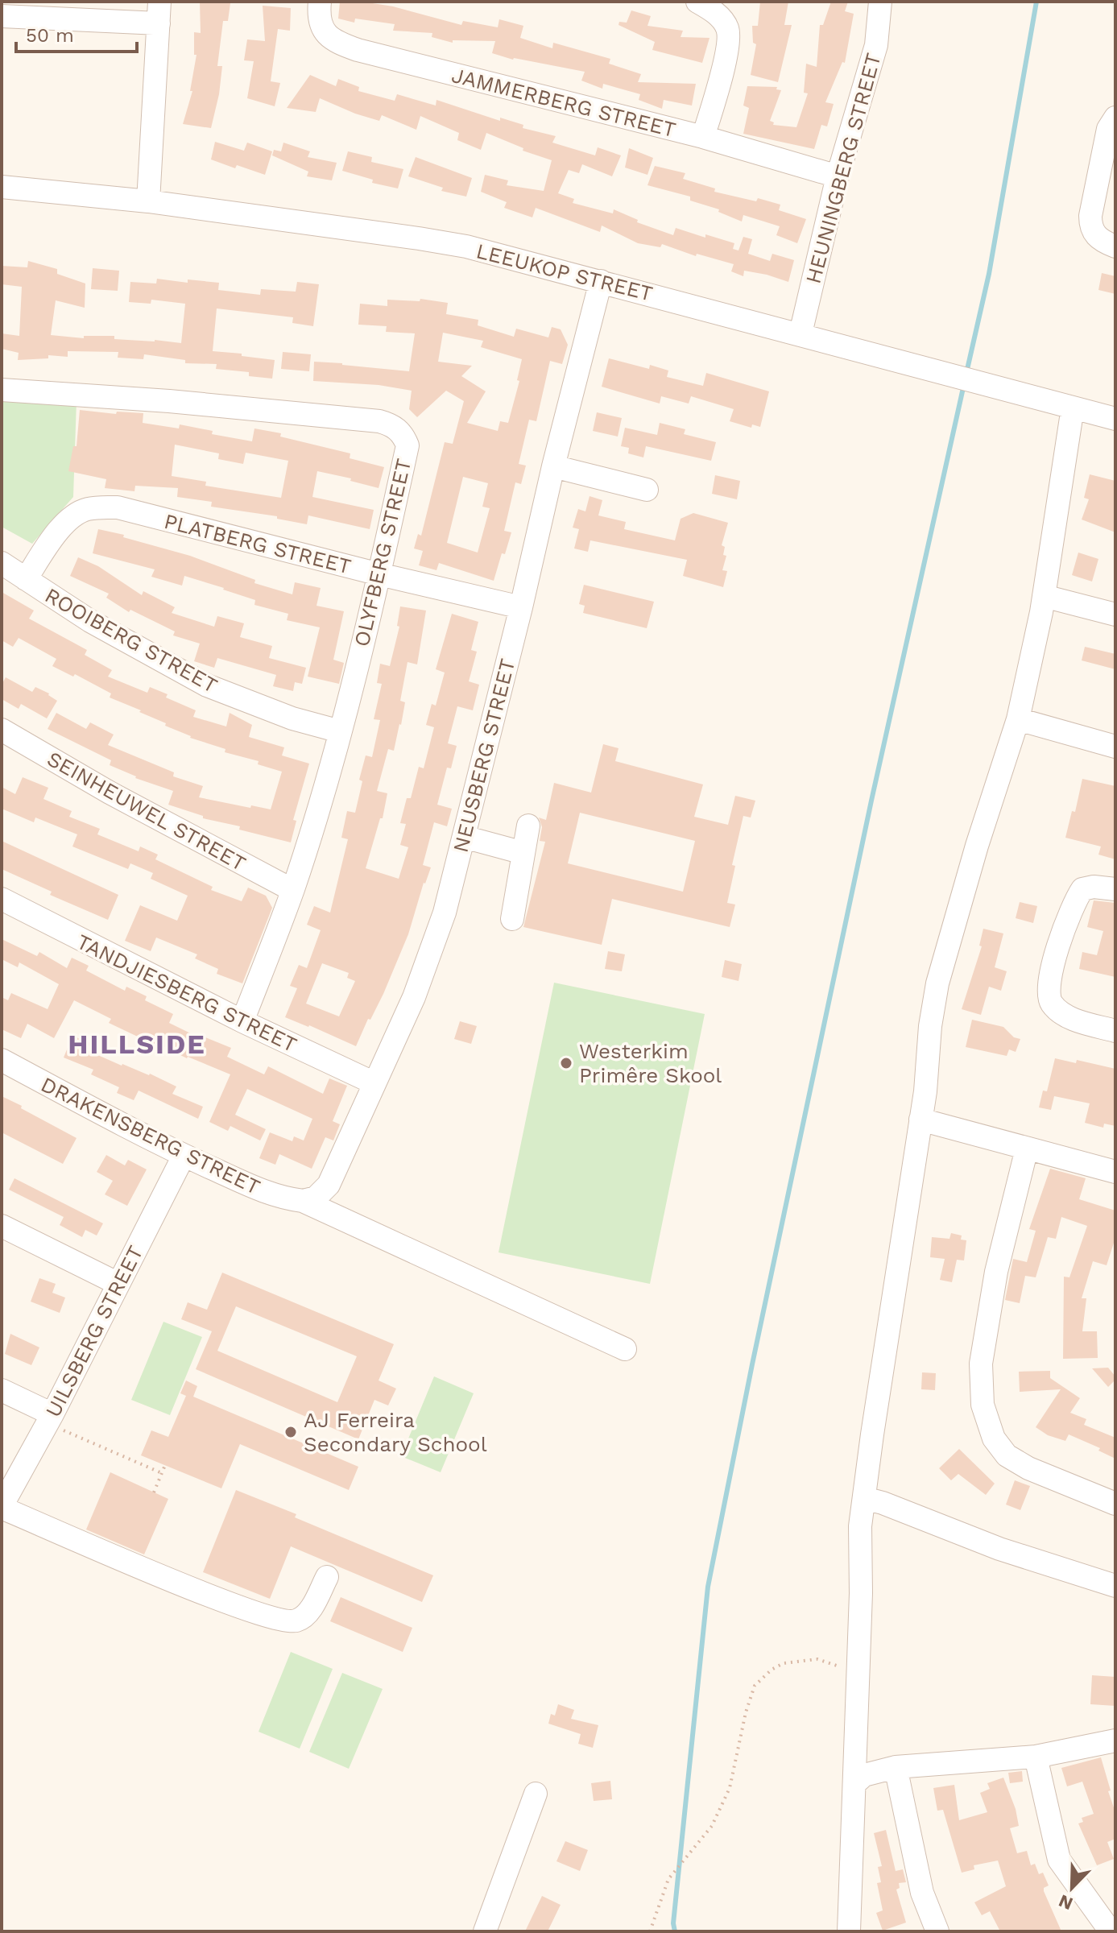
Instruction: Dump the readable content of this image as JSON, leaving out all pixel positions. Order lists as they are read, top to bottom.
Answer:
{
  "streets": {
    "street": [
      "JAMMERBERG STREET",
      "HEUNINGBERG STREET",
      "LEEUKOP STREET",
      "PLATBERG STREET",
      "OLYFBERG STREET",
      "ROOIBERG STREET",
      "NEUSBERG STREET",
      "SEINHEUWEL STREET",
      "TANDJIESBERG STREET",
      "DRAKENSBERG STREET",
      "UILSBERG STREET"
    ]
  },
  "crossings": [
    ["JAMMERBERG STREET", "HEUNINGBERG STREET"],
    ["HEUNINGBERG STREET", "LEEUKOP STREET"],
    ["LEEUKOP STREET", "NEUSBERG STREET"],
    ["PLATBERG STREET", "OLYFBERG STREET"],
    ["PLATBERG STREET", "ROOIBERG STREET"],
    ["PLATBERG STREET", "NEUSBERG STREET"],
    ["OLYFBERG STREET", "ROOIBERG STREET"],
    ["OLYFBERG STREET", "SEINHEUWEL STREET"],
    ["OLYFBERG STREET", "TANDJIESBERG STREET"],
    ["NEUSBERG STREET", "TANDJIESBERG STREET"],
    ["NEUSBERG STREET", "DRAKENSBERG STREET"],
    ["DRAKENSBERG STREET", "UILSBERG STREET"]
  ],
  "districts": ["HILLSIDE"],
  "places": ["Westerkim Primêre Skool", "AJ Ferreira Secondary School"],
  "scale_bar": "50 m",
  "north": "bottom left"
}
